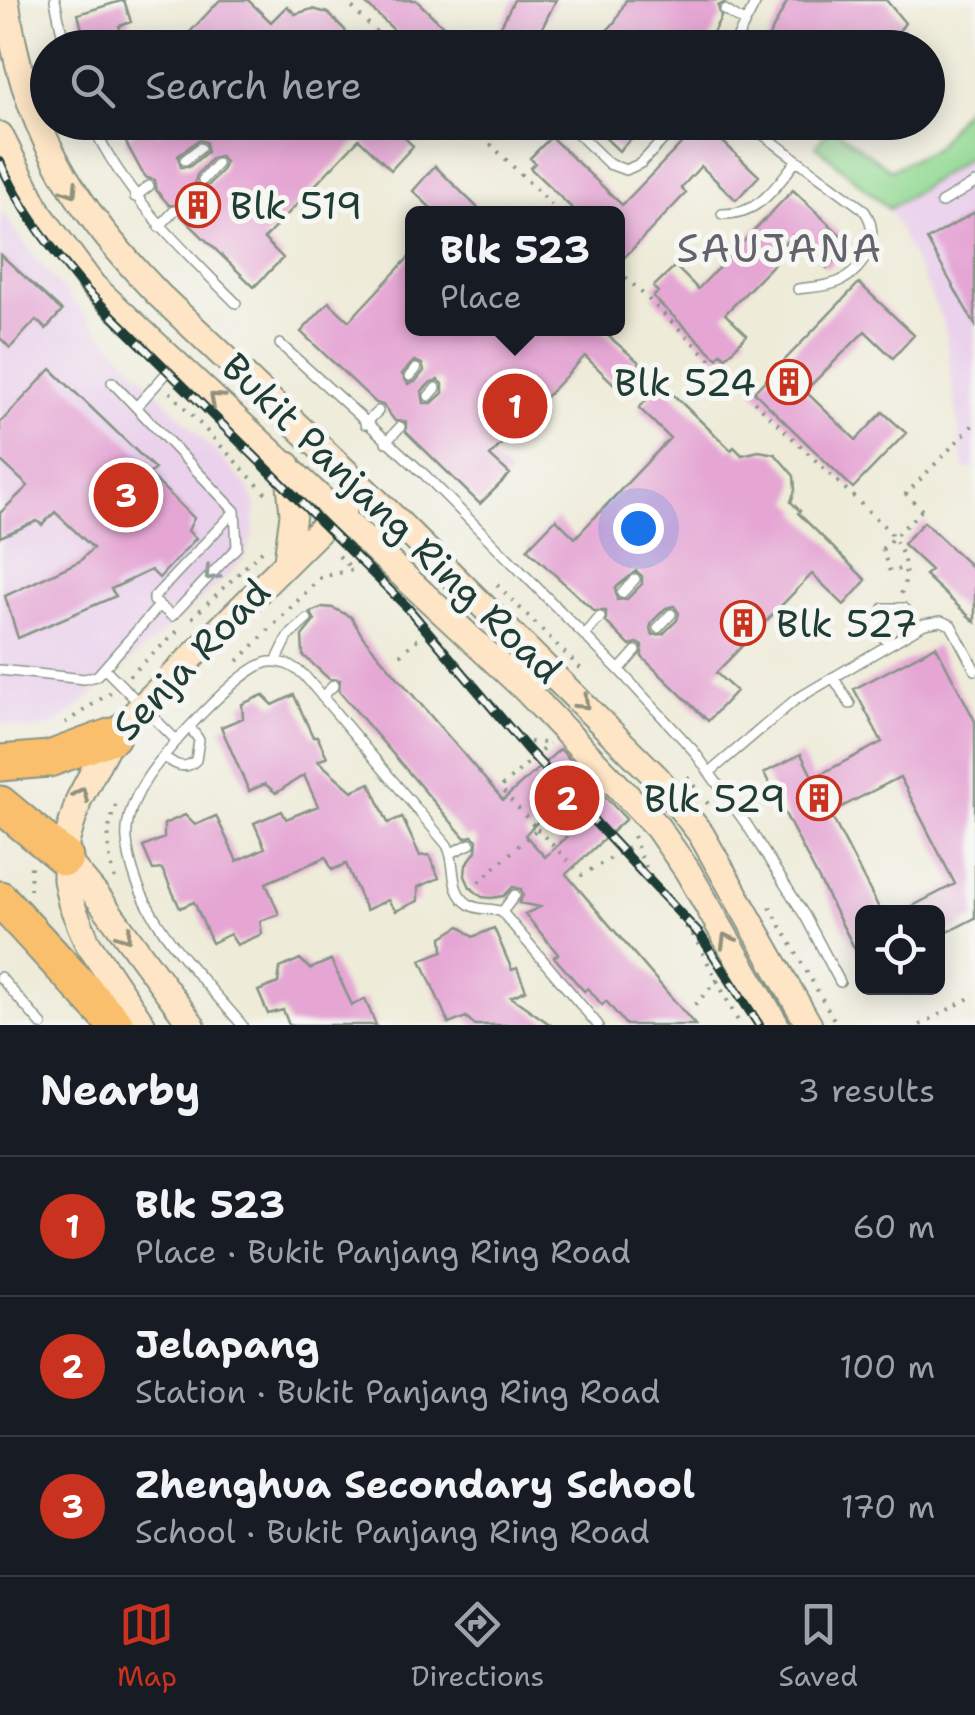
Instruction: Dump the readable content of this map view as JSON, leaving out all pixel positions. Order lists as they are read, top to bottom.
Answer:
{
  "streets": {
    "main road": ["Bukit Panjang Ring Road", "Senja Road"]
  },
  "crossings": [
    ["Bukit Panjang Ring Road", "Senja Road"]
  ],
  "districts": ["SAUJANA"],
  "places": {
    "building": [
      "Blk 519",
      "Blk 524",
      "Blk 527",
      "Blk 529"
    ]
  },
  "page": {
    "search": "Search here",
    "popup": ["Blk 523", "Place"],
    "pins": ["1", "3", "2"],
    "heading": ["Nearby", "3 results"],
    "list": [
      {
        "mark": "1",
        "name": "Blk 523",
        "note": "Place · Bukit Panjang Ring Road",
        "value": "60 m"
      },
      {
        "mark": "2",
        "name": "Jelapang",
        "note": "Station · Bukit Panjang Ring Road",
        "value": "100 m"
      },
      {
        "mark": "3",
        "name": "Zhenghua Secondary School",
        "note": "School · Bukit Panjang Ring Road",
        "value": "170 m"
      }
    ],
    "nav": ["Map", "Directions", "Saved"]
  }
}
